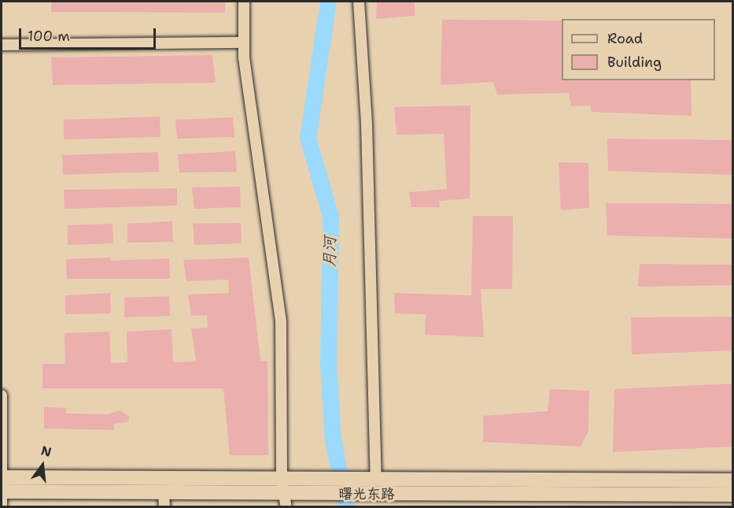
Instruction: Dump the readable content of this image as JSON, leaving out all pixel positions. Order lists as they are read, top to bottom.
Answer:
{
  "streets": {
    "main road": ["曙光东路"]
  },
  "water": ["月河"],
  "legend": ["Road", "Building"],
  "scale_bar": "100 m",
  "north": "top"
}
